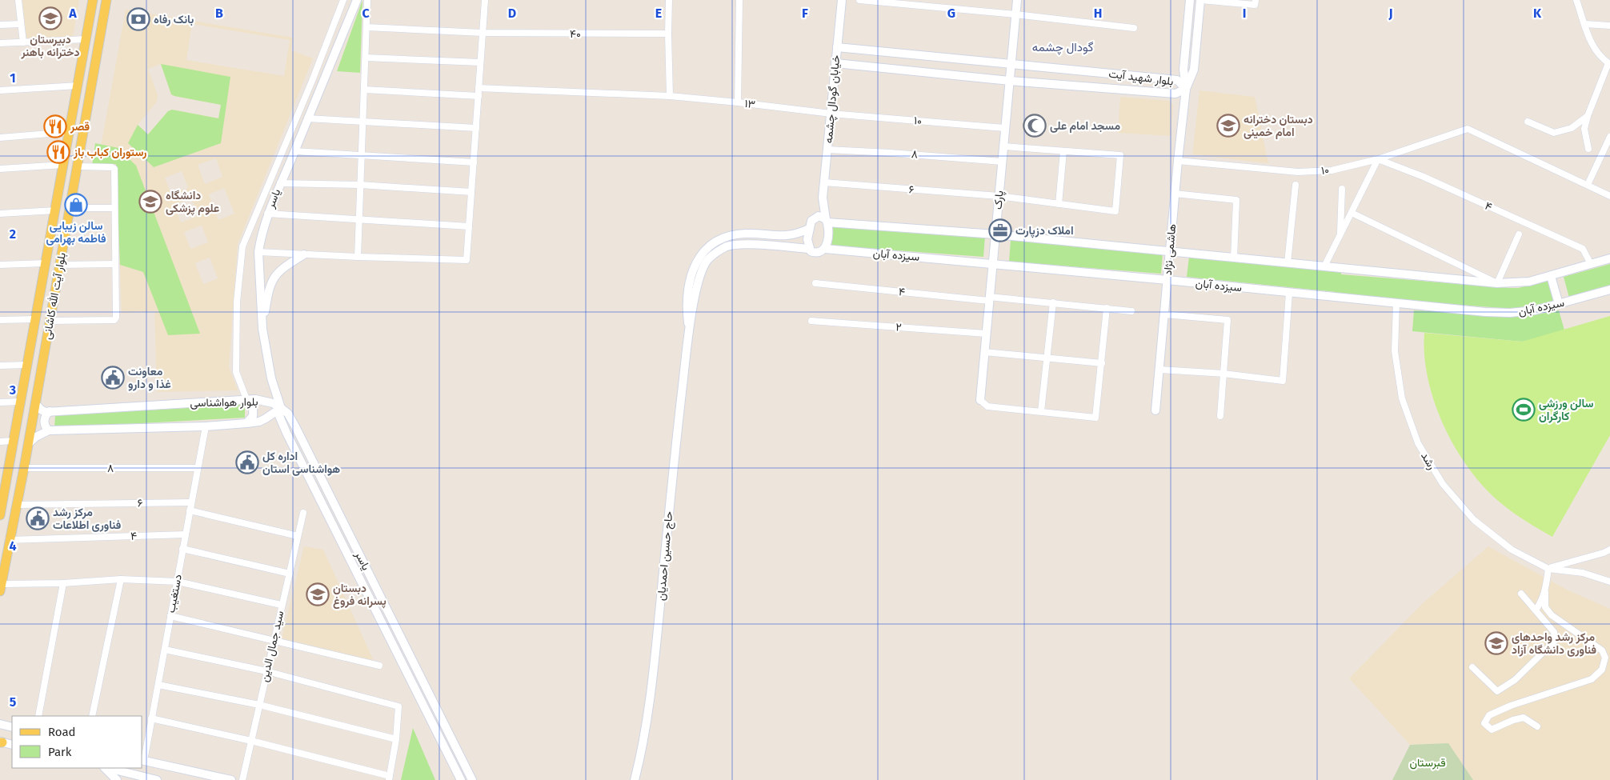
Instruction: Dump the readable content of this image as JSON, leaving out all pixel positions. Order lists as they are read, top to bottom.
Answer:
{
  "streets": {
    "main road": [
      "بلوار شهید آیت",
      "خیابان گودال چشمه",
      "یاسر",
      "پارک",
      "هاشمی نژاد",
      "سیزده آبان",
      "بلوار آیت الله کاشانی",
      "بلوار هواشناسی",
      "حاج حسین احمدیان"
    ],
    "street": [
      "۴۰",
      "۱۳",
      "۱۰",
      "۸",
      "۶",
      "۴",
      "۲",
      "رشد",
      "دستغیب",
      "سید جمال الدین"
    ]
  },
  "crossings": [
    ["بلوار شهید آیت", "خیابان گودال چشمه"],
    ["بلوار شهید آیت", "پارک"],
    ["بلوار شهید آیت", "هاشمی نژاد"],
    ["خیابان گودال چشمه", "۱۳"],
    ["خیابان گودال چشمه", "۱۰"],
    ["خیابان گودال چشمه", "۸"],
    ["خیابان گودال چشمه", "۶"],
    ["۱۳", "۱۰"],
    ["۱۰", "پارک"],
    ["۱۰", "۴"],
    ["۱۰", "هاشمی نژاد"],
    ["۸", "پارک"],
    ["۸", "بلوار آیت الله کاشانی"],
    ["۸", "دستغیب"],
    ["۶", "پارک"],
    ["۶", "بلوار آیت الله کاشانی"],
    ["۶", "دستغیب"],
    ["یاسر", "بلوار هواشناسی"],
    ["پارک", "۴"],
    ["پارک", "سیزده آبان"],
    ["پارک", "۲"],
    ["۴", "بلوار آیت الله کاشانی"],
    ["۴", "دستغیب"],
    ["هاشمی نژاد", "سیزده آبان"],
    ["سیزده آبان", "رشد"],
    ["سیزده آبان", "حاج حسین احمدیان"],
    ["بلوار هواشناسی", "دستغیب"]
  ],
  "districts": ["گودال چشمه"],
  "parks": ["قبرستان"],
  "places": {
    "school or university": [
      "دبیرستان دخترانه باهنر",
      "دبستان دخترانه امام خمینی",
      "دانشگاه علوم پزشکی",
      "دبستان پسرانه فروغ",
      "مرکز رشد واحدهای فناوری دانشگاه آزاد"
    ],
    "bank": ["بانک رفاه"],
    "mosque": ["مسجد امام علی"],
    "restaurant": ["قصر", "رستوران کباب باز"],
    "shop": ["سالن زیبایی فاطمه بهرامی"],
    "office": ["املاک دزپارت"],
    "public building": ["معاونت غذا و دارو", "اداره کل هواشناسی استان", "مرکز رشد فناوری اطلاعات"],
    "sports": ["سالن ورزشی کارگران"]
  },
  "legend": ["Road", "Park"],
  "grid": {
    "columns": [
      "A",
      "B",
      "C",
      "D",
      "E",
      "F",
      "G",
      "H",
      "I",
      "J",
      "K"
    ],
    "rows": [
      "1",
      "2",
      "3",
      "4",
      "5"
    ]
  }
}
